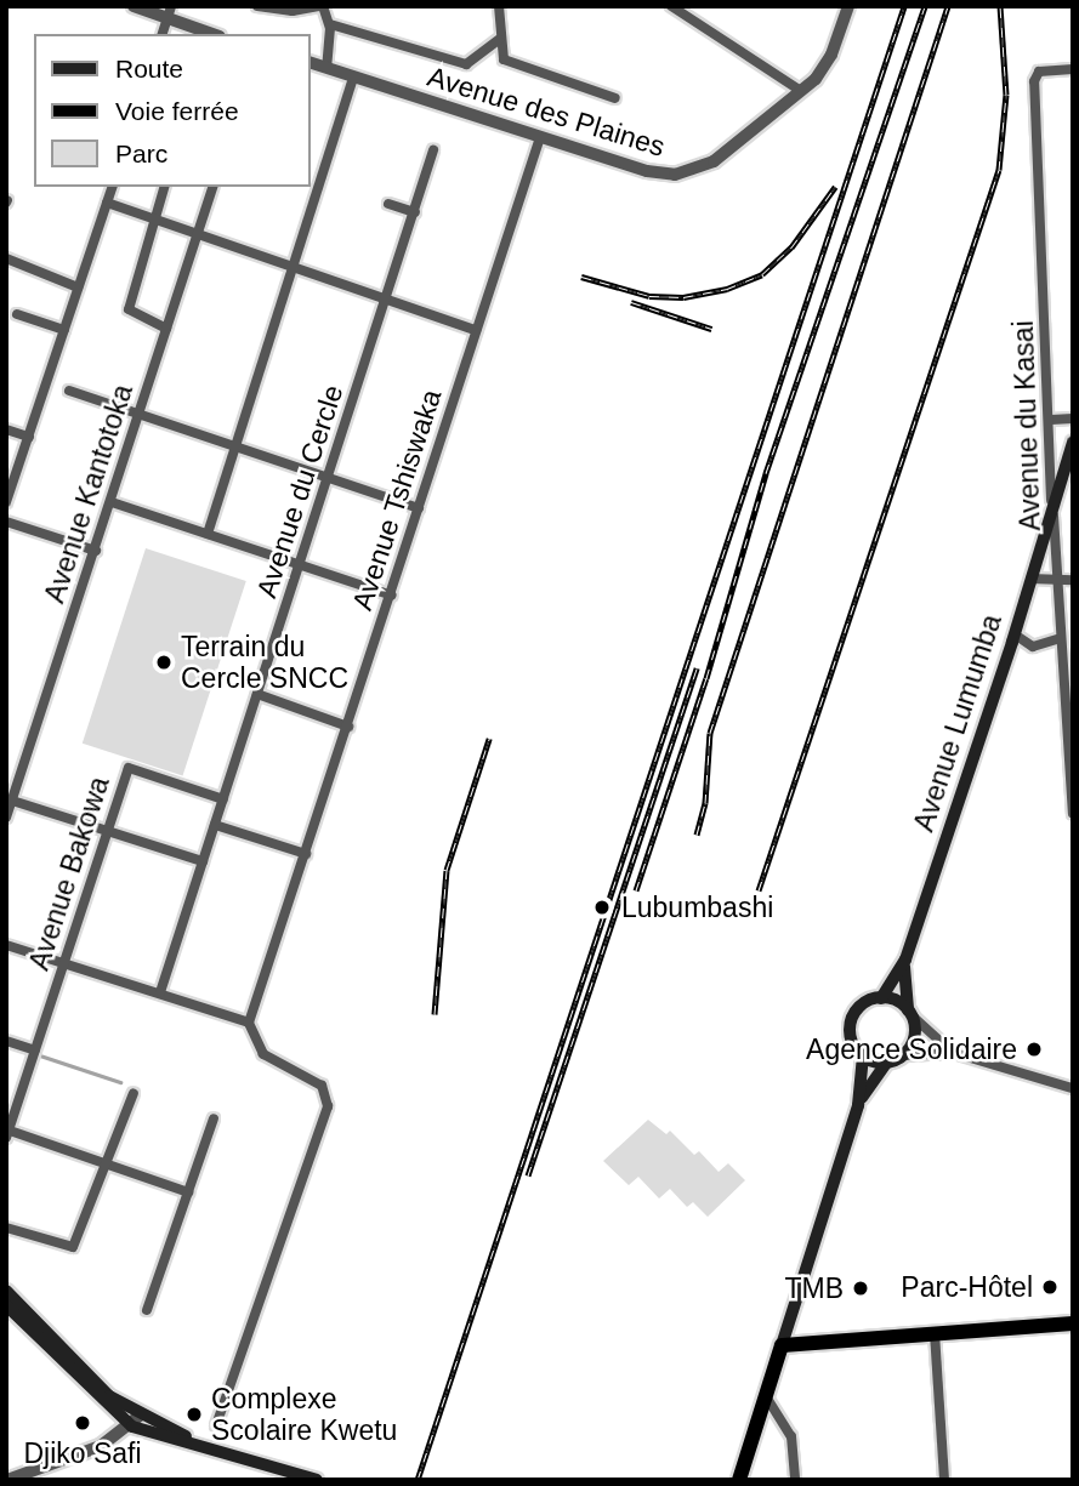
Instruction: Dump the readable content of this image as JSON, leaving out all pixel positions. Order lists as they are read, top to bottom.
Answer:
{
  "streets": {
    "main road": ["Avenue Lumumba"],
    "street": [
      "Avenue des Plaines",
      "Avenue du Kasai",
      "Avenue du Cercle",
      "Avenue Kantotoka",
      "Avenue Tshiswaka",
      "Avenue Bakowa"
    ]
  },
  "crossings": [
    ["Avenue des Plaines", "Avenue Tshiswaka"],
    ["Avenue du Kasai", "Avenue Lumumba"],
    ["Avenue du Cercle", "Avenue Bakowa"]
  ],
  "places": [
    "Terrain du Cercle SNCC",
    "Lubumbashi",
    "Agence Solidaire",
    "Parc-Hôtel",
    "TMB",
    "Complexe Scolaire Kwetu",
    "Djiko Safi"
  ],
  "legend": ["Route", "Voie ferrée", "Parc"]
}
